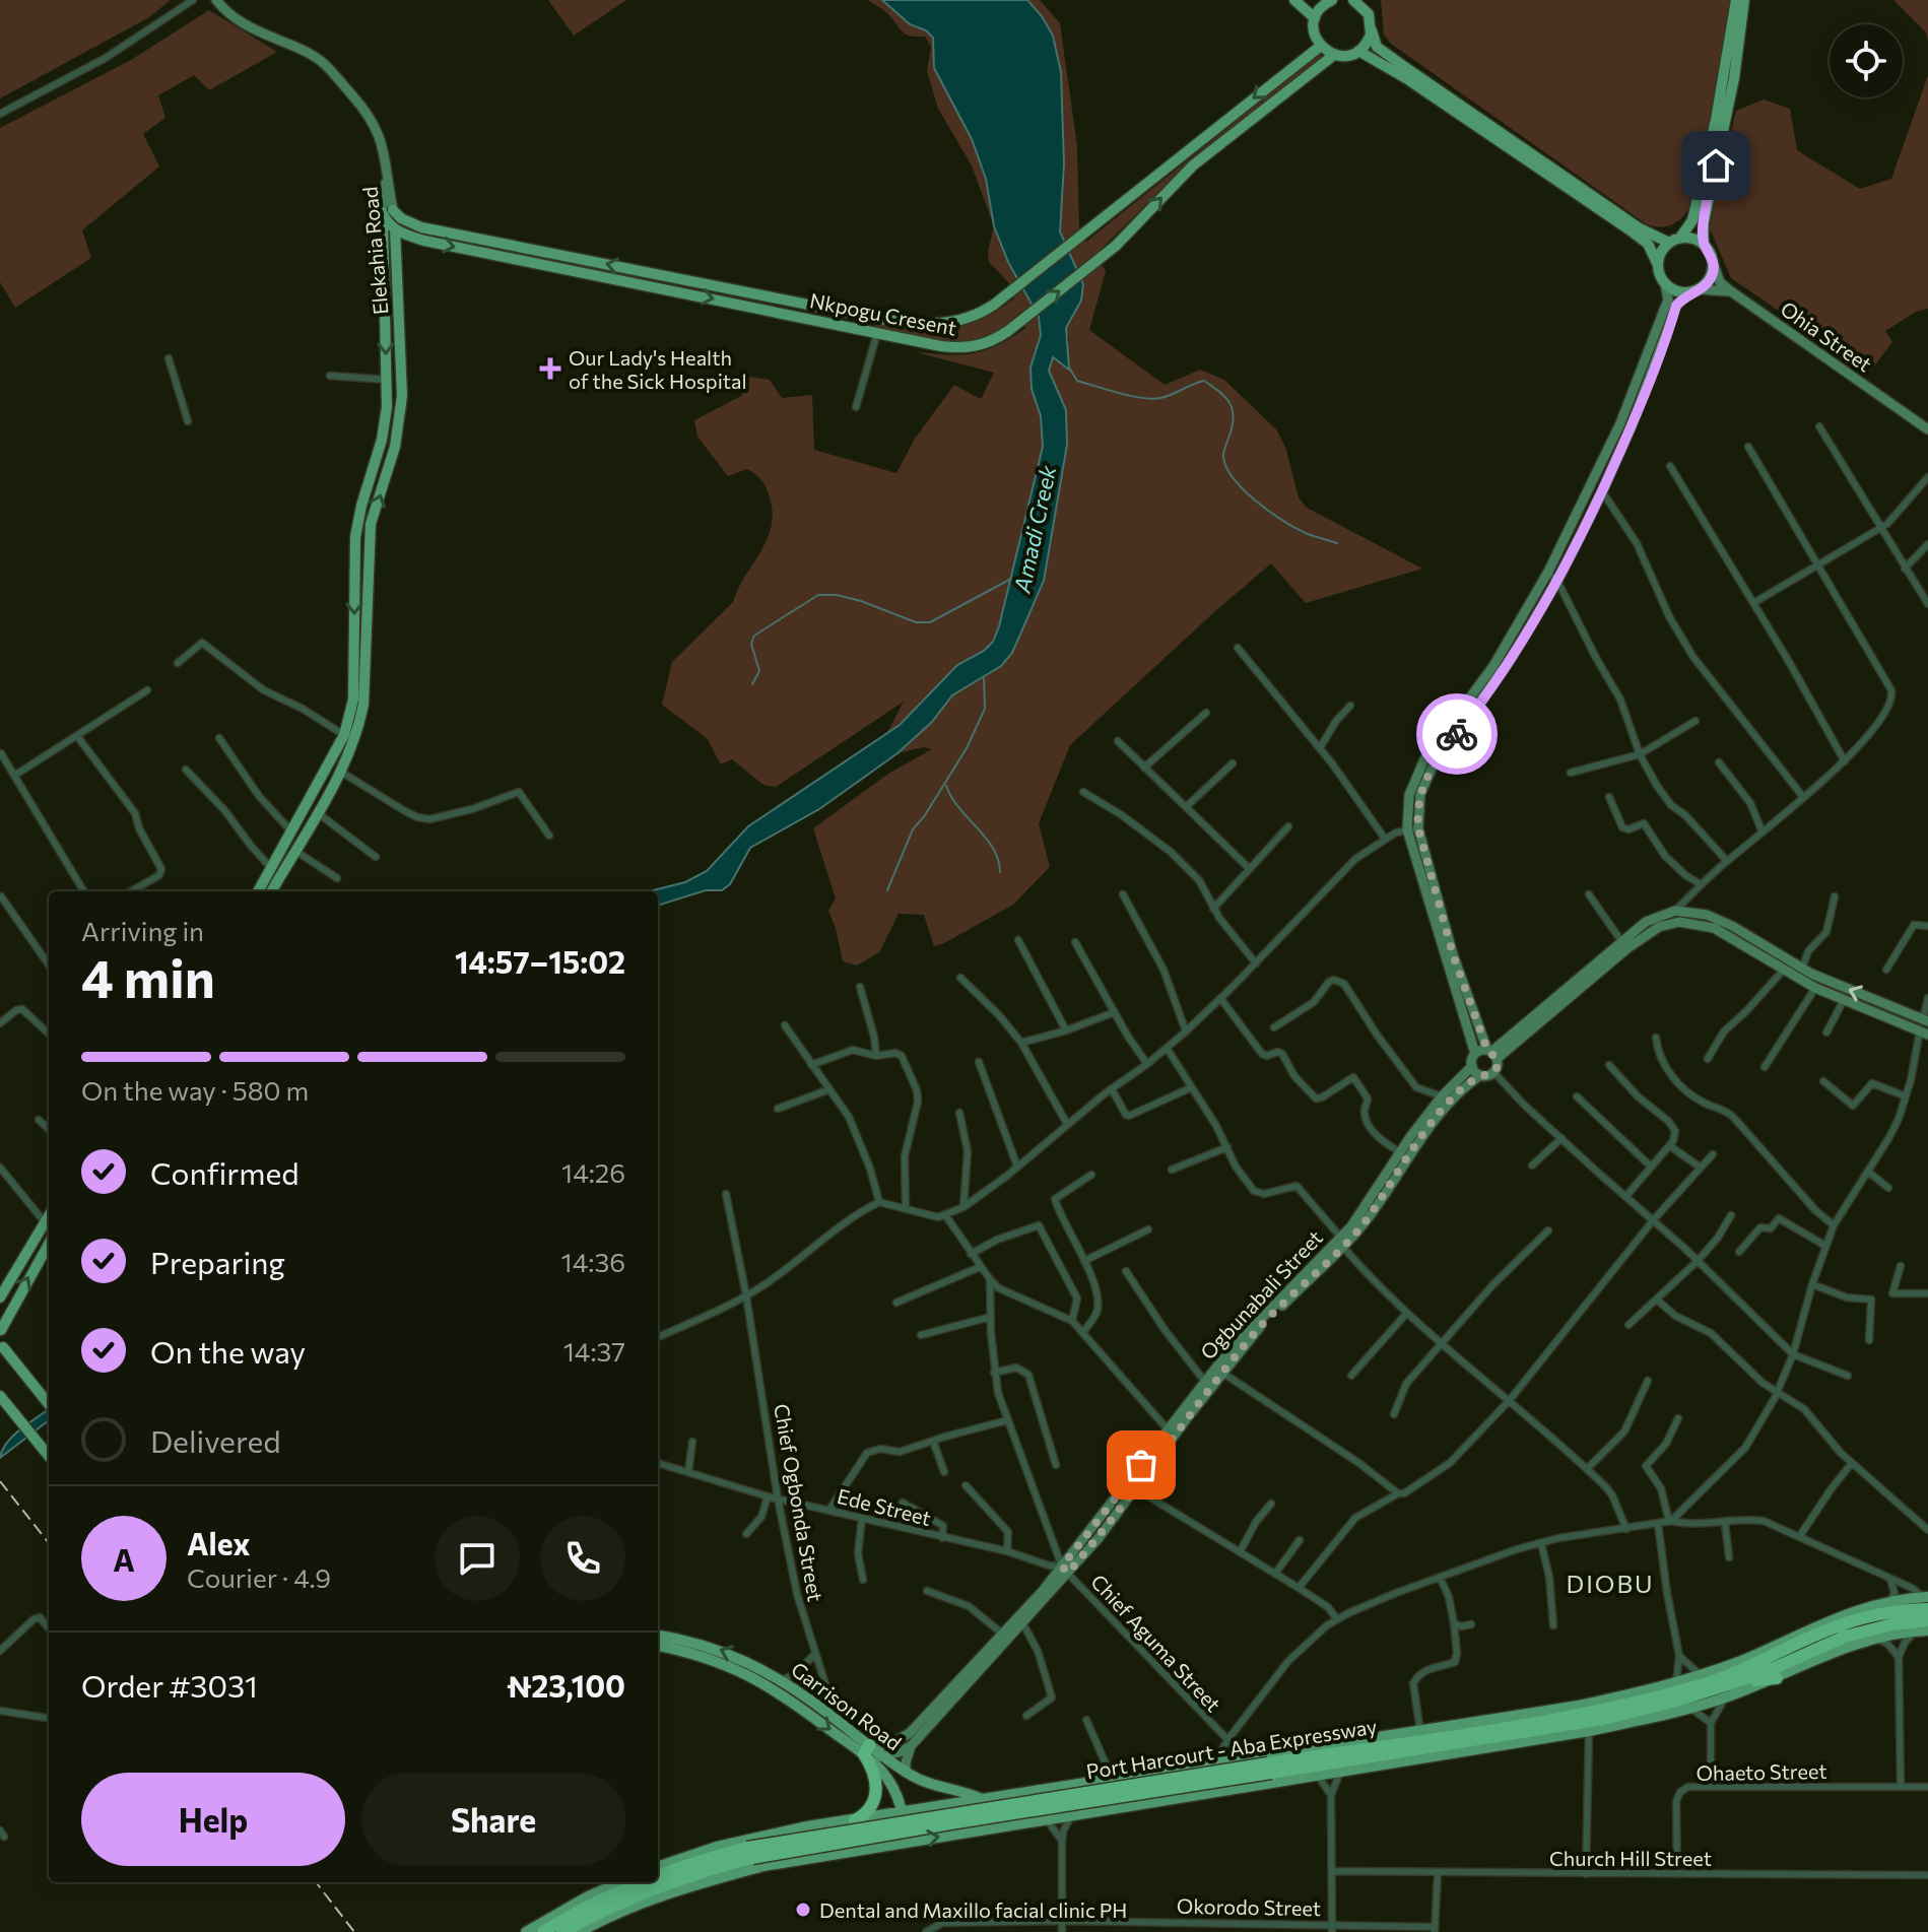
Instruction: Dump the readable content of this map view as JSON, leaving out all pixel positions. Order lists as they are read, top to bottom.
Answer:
{
  "streets": {
    "highway": ["Port Harcourt - Aba Expressway"],
    "main road": ["Elekahia Road", "Nkpogu Cresent", "Garrison Road"],
    "street": [
      "Ohia Street",
      "Ogbunabali Street",
      "Chief Ogbonda Street",
      "Ede Street",
      "Chief Aguma Street",
      "Ohaeto Street",
      "Church Hill Street",
      "Okorodo Street"
    ]
  },
  "crossings": [
    ["Elekahia Road", "Nkpogu Cresent"],
    ["Ogbunabali Street", "Ede Street"],
    ["Ogbunabali Street", "Chief Aguma Street"],
    ["Ogbunabali Street", "Garrison Road"],
    ["Chief Ogbonda Street", "Ede Street"],
    ["Chief Ogbonda Street", "Garrison Road"],
    ["Ede Street", "Chief Aguma Street"],
    ["Ohaeto Street", "Church Hill Street"]
  ],
  "districts": ["DIOBU"],
  "water": ["Amadi Creek"],
  "places": {
    "health": ["Our Lady's Health of the Sick Hospital"],
    "other": ["Dental and Maxillo facial clinic PH"]
  },
  "page": {
    "heading": ["4 min", "Arriving in", "14:57–15:02"],
    "panel": [
      "Alex",
      "Courier · 4.9",
      "Order #3031",
      "₦23,100"
    ],
    "bar": "On the way · 580 m",
    "list": [
      ["Confirmed", "14:26"],
      ["Preparing", "14:36"],
      ["On the way", "14:37"],
      "Delivered"
    ],
    "round": "A",
    "buttons": ["Help", "Share"]
  }
}
